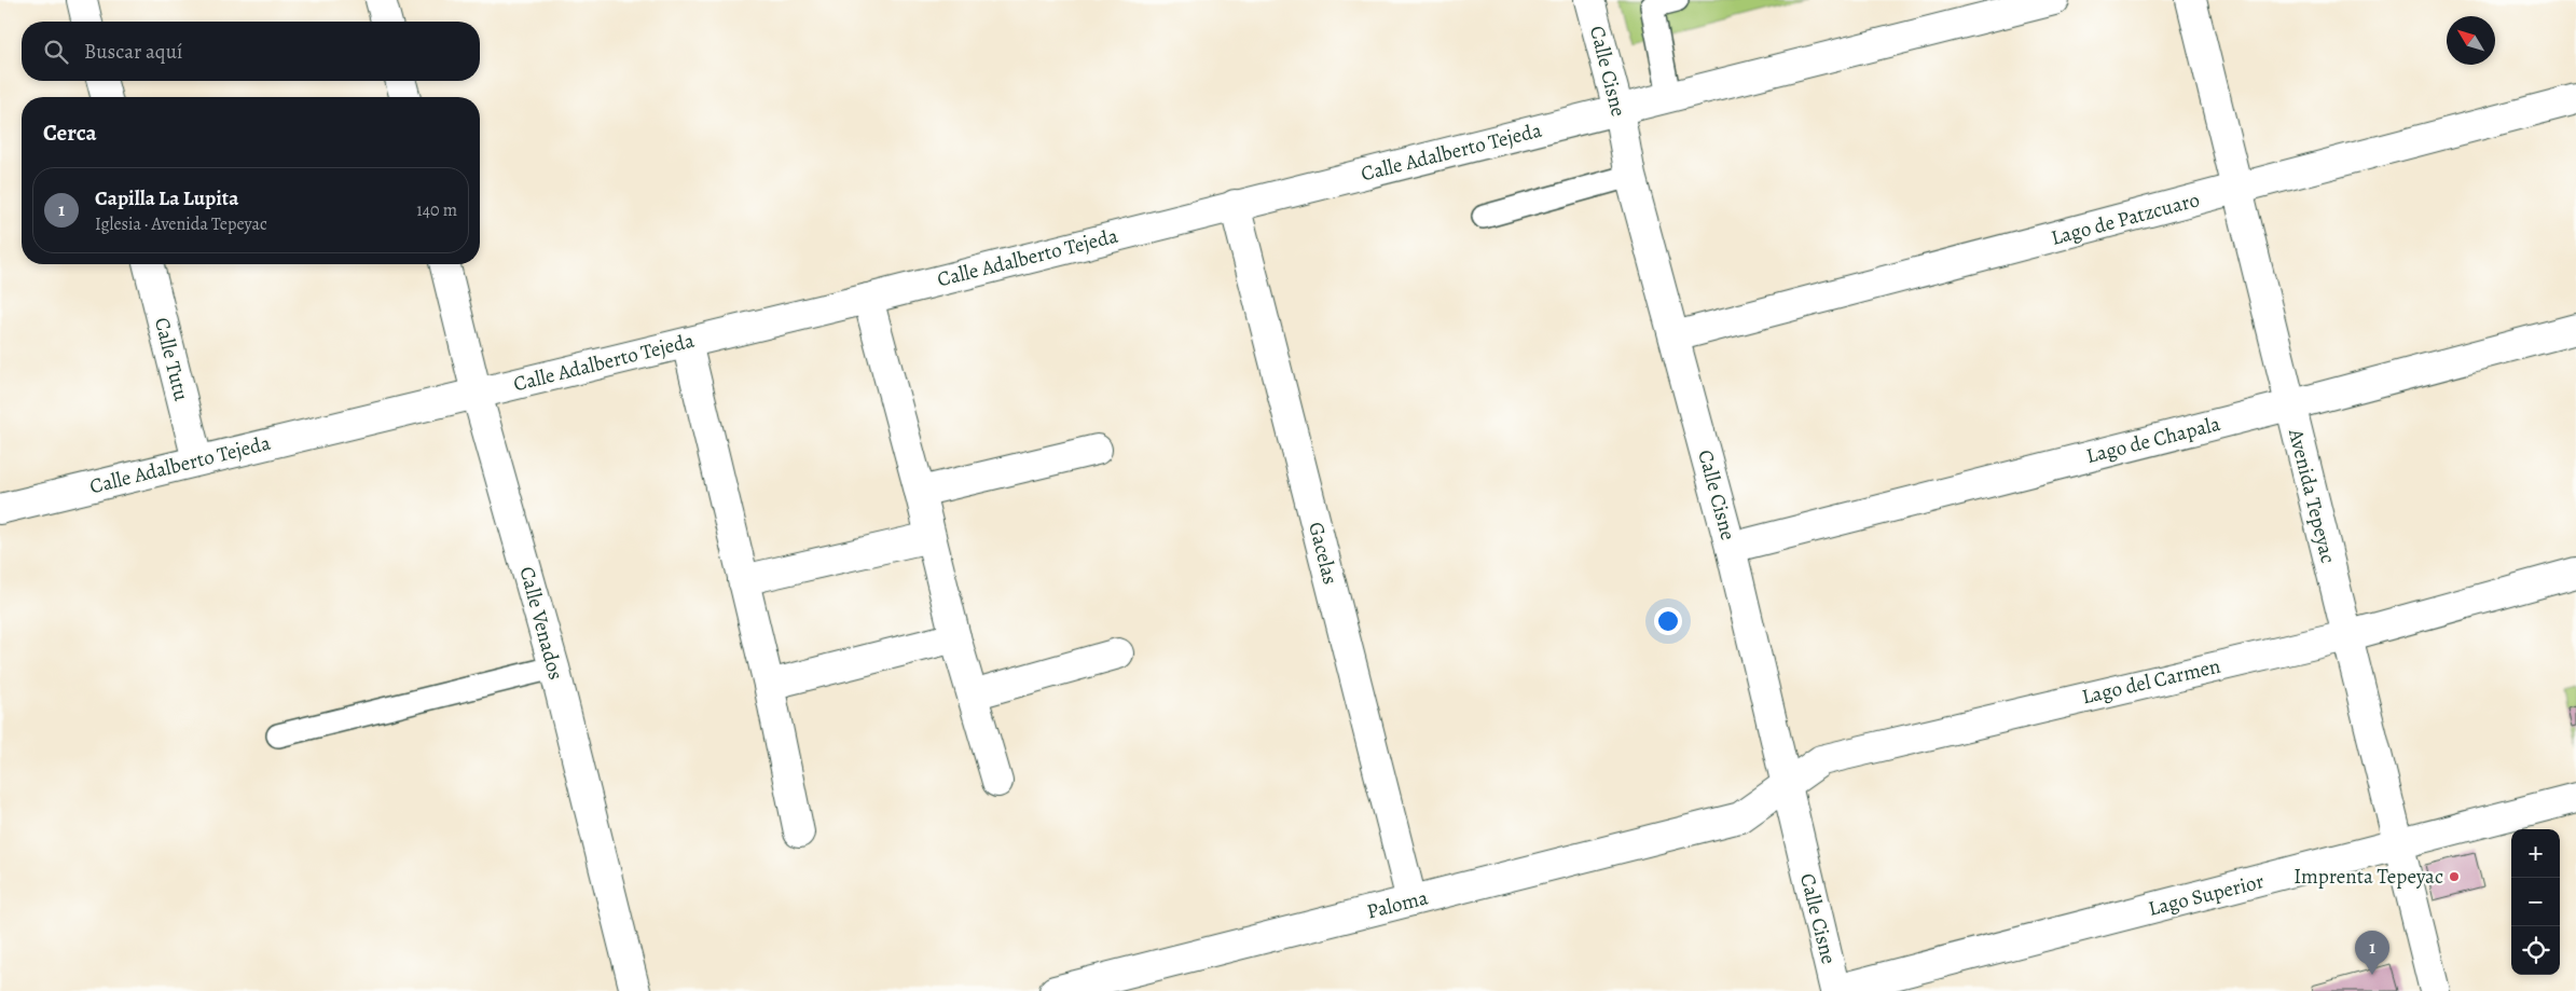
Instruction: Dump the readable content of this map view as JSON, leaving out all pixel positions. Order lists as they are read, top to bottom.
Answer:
{
  "streets": {
    "street": [
      "Calle Cisne",
      "Calle Adalberto Tejeda",
      "Lago de Patzcuaro",
      "Calle Tutu",
      "Lago de Chapala",
      "Avenida Tepeyac",
      "Gacelas",
      "Calle Venados",
      "Lago del Carmen",
      "Lago Superior",
      "Paloma"
    ]
  },
  "crossings": [
    ["Calle Cisne", "Calle Adalberto Tejeda"],
    ["Calle Cisne", "Lago de Patzcuaro"],
    ["Calle Cisne", "Lago de Chapala"],
    ["Calle Cisne", "Lago del Carmen"],
    ["Calle Cisne", "Lago Superior"],
    ["Calle Adalberto Tejeda", "Calle Tutu"],
    ["Calle Adalberto Tejeda", "Gacelas"],
    ["Calle Adalberto Tejeda", "Calle Venados"],
    ["Lago de Patzcuaro", "Avenida Tepeyac"],
    ["Lago de Chapala", "Avenida Tepeyac"],
    ["Avenida Tepeyac", "Lago del Carmen"],
    ["Avenida Tepeyac", "Lago Superior"],
    ["Gacelas", "Paloma"],
    ["Lago del Carmen", "Paloma"]
  ],
  "places": ["Imprenta Tepeyac"],
  "north": "top left",
  "page": {
    "search": "Buscar aquí",
    "heading": "Cerca",
    "list": [
      {
        "mark": "1",
        "name": "Capilla La Lupita",
        "note": "Iglesia · Avenida Tepeyac",
        "value": "140 m"
      }
    ],
    "map_buttons": ["+", "−"],
    "pins": "1"
  }
}
